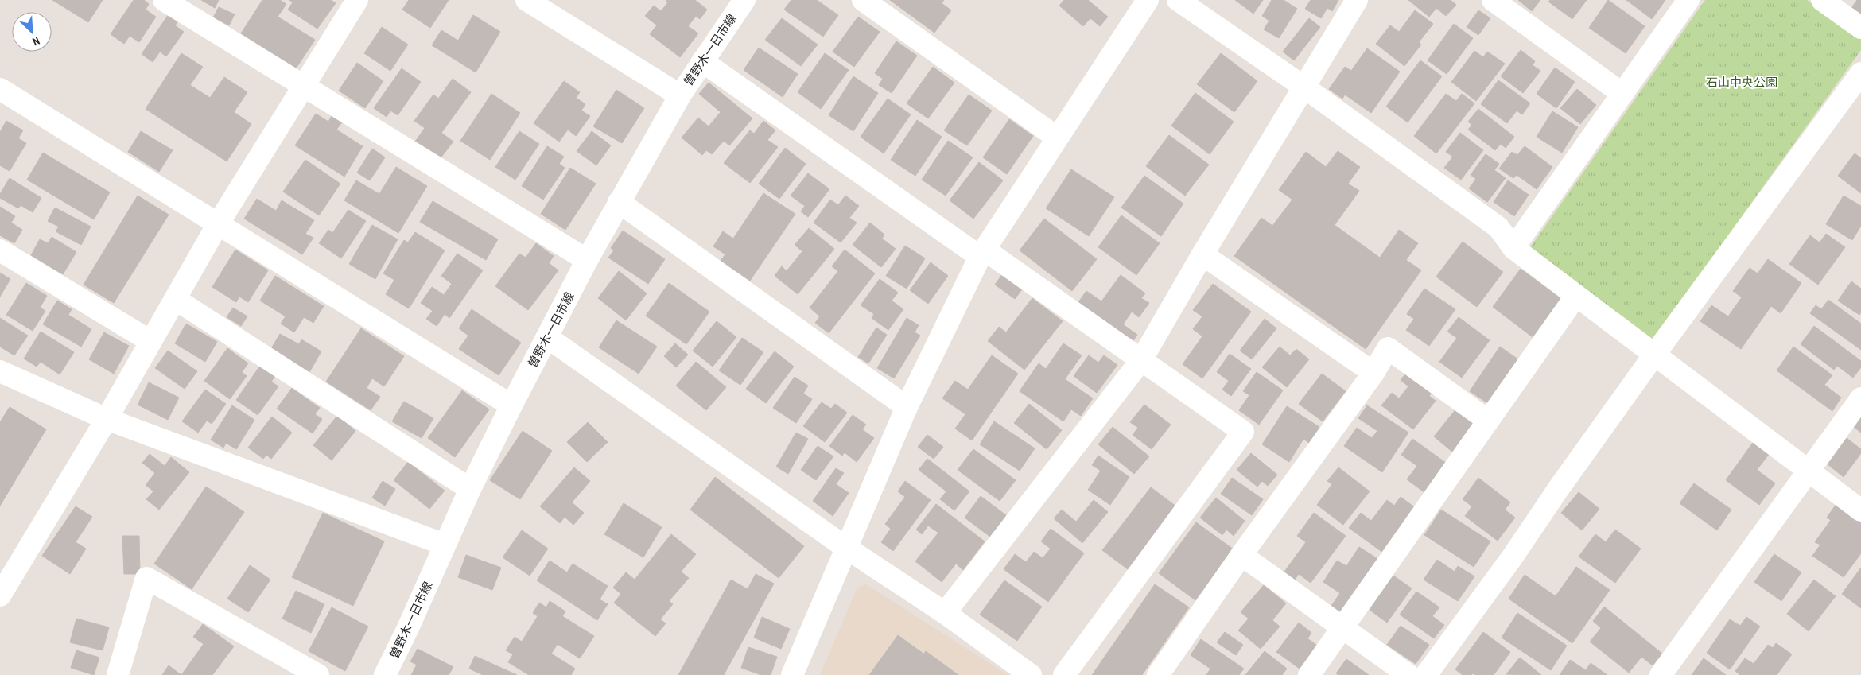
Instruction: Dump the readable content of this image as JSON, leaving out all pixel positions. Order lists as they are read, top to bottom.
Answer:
{
  "streets": {
    "street": ["曽野木一日市線"]
  },
  "parks": ["石山中央公園"],
  "north": "bottom right"
}
